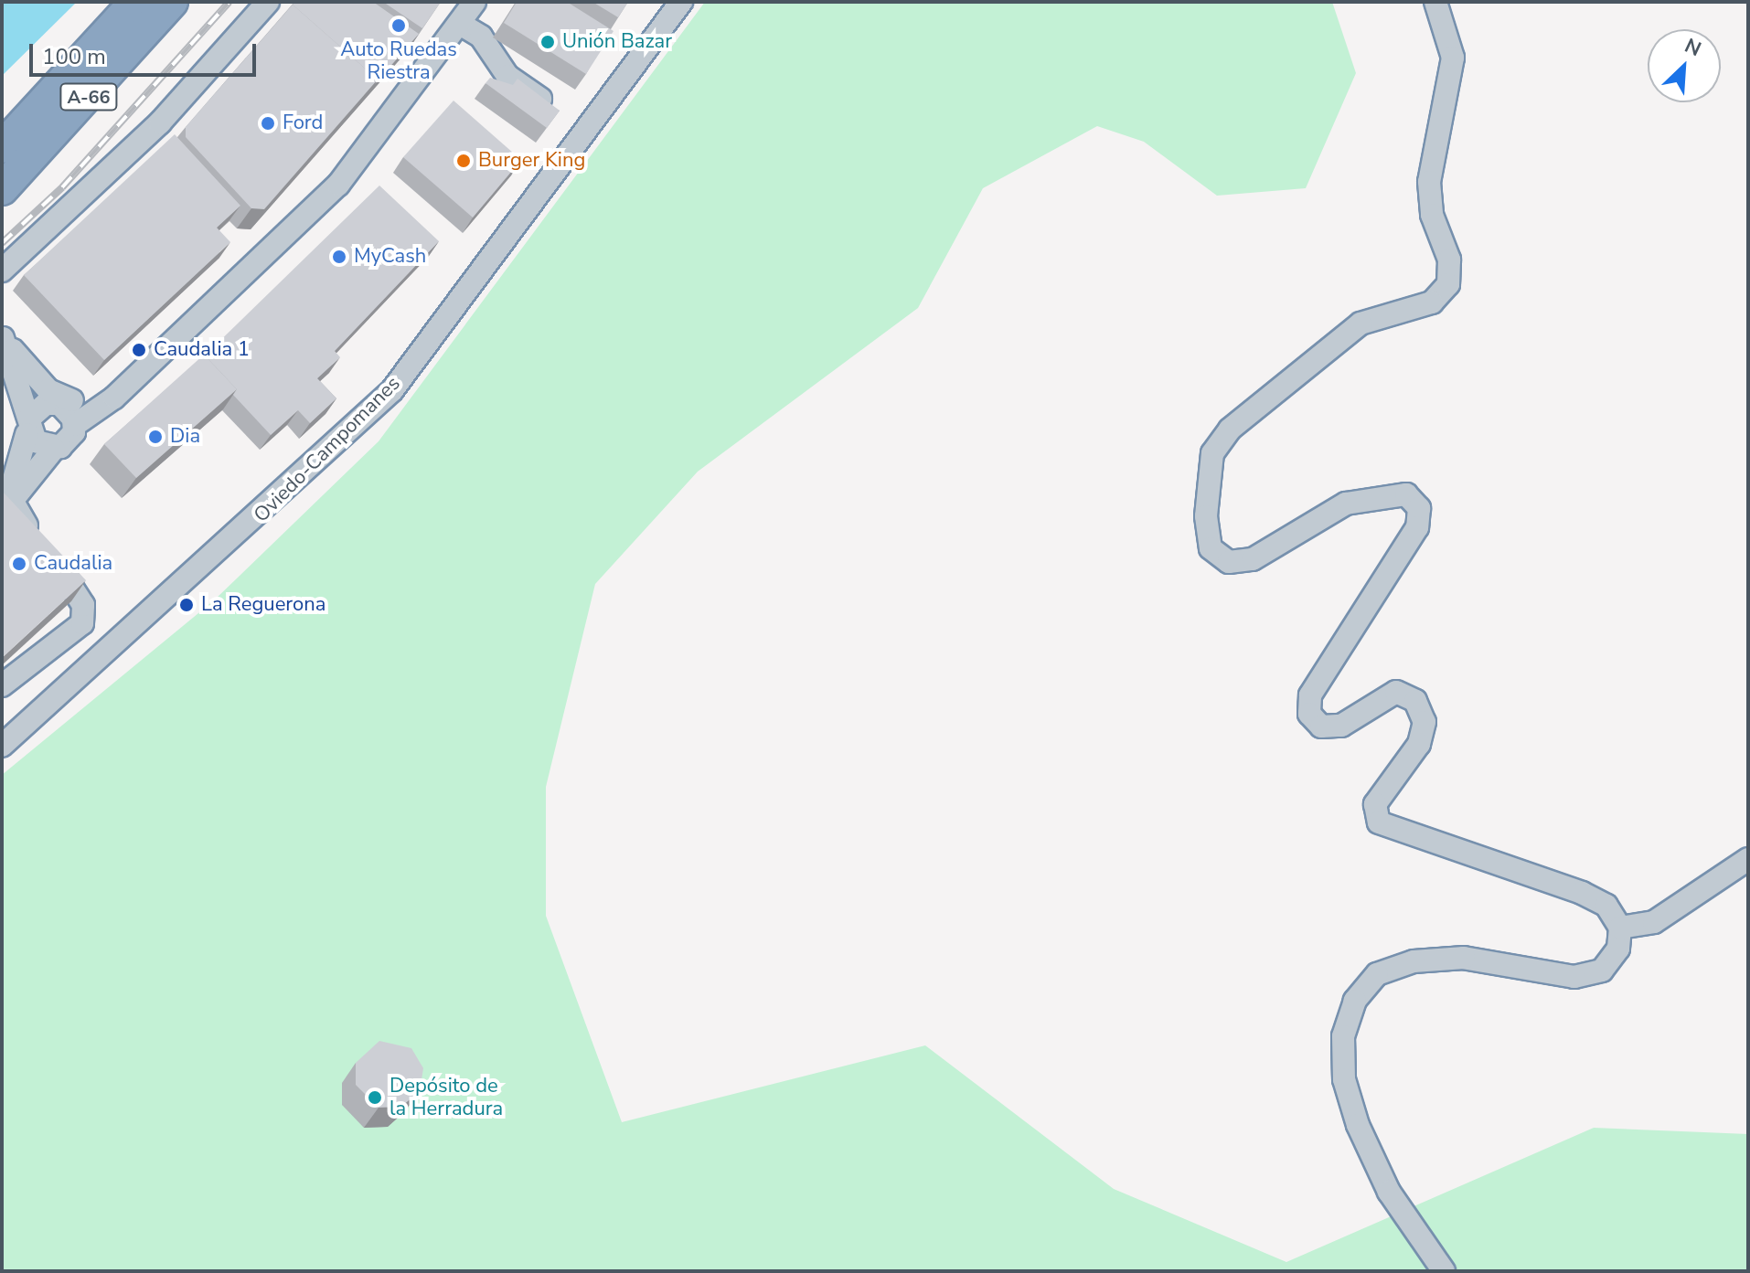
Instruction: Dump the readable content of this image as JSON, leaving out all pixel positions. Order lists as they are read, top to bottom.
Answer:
{
  "streets": {
    "highway": ["A-66"],
    "street": ["Oviedo-Campomanes"]
  },
  "places": [
    "Auto Ruedas Riestra",
    "Unión Bazar",
    "Ford",
    "Burger King",
    "MyCash",
    "Caudalia 1",
    "Dia",
    "Caudalia",
    "La Reguerona",
    "Depósito de la Herradura"
  ],
  "scale_bar": "100 m",
  "north": "top right"
}
